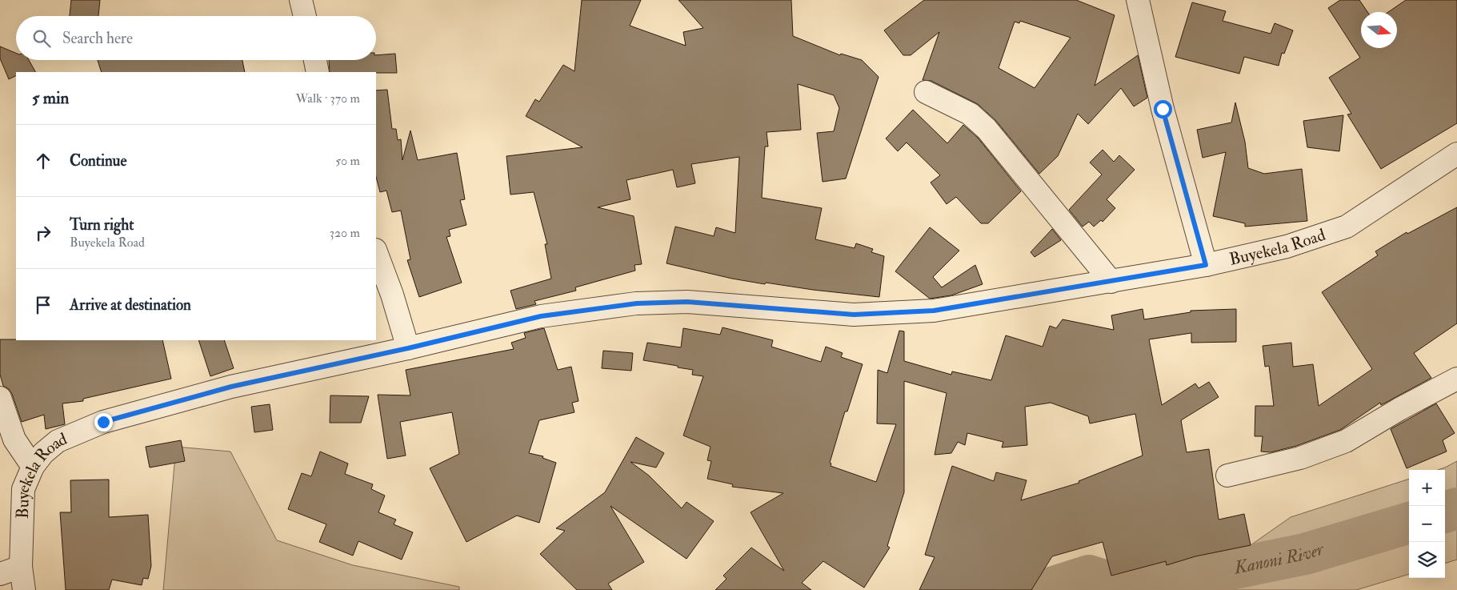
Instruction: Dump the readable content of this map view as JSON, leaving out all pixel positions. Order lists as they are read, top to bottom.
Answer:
{
  "streets": {
    "street": ["Buyekela Road"]
  },
  "water": ["Kanoni River"],
  "north": "right",
  "page": {
    "search": "Search here",
    "heading": ["5 min", "Walk · 370 m"],
    "list": [
      ["Continue", "50 m"],
      ["Turn right", "Buyekela Road", "320 m"],
      "Arrive at destination"
    ],
    "map_buttons": ["+", "−"]
  }
}
